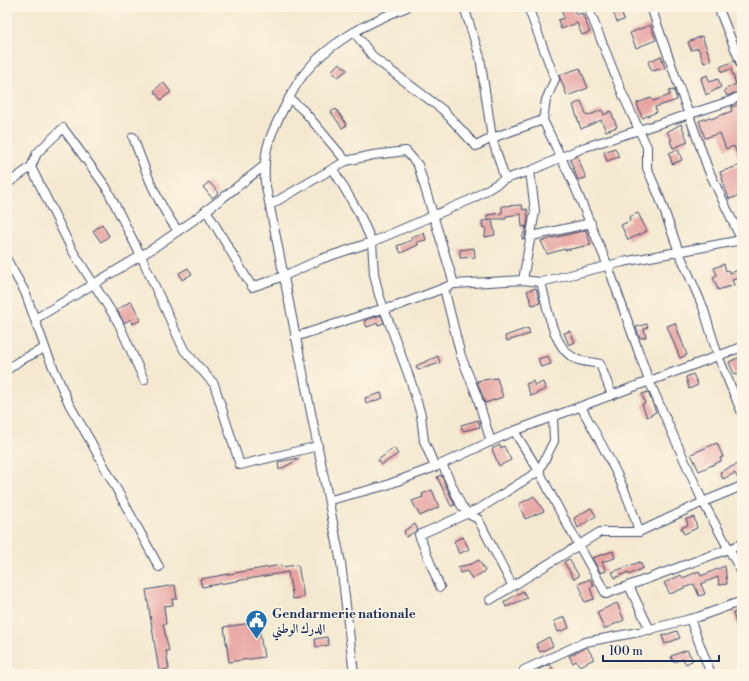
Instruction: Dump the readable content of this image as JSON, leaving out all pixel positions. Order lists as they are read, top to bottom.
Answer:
{
  "places": {
    "public building": ["Gendarmerie nationale الدرك الوطني"]
  },
  "scale_bar": "100 m"
}
